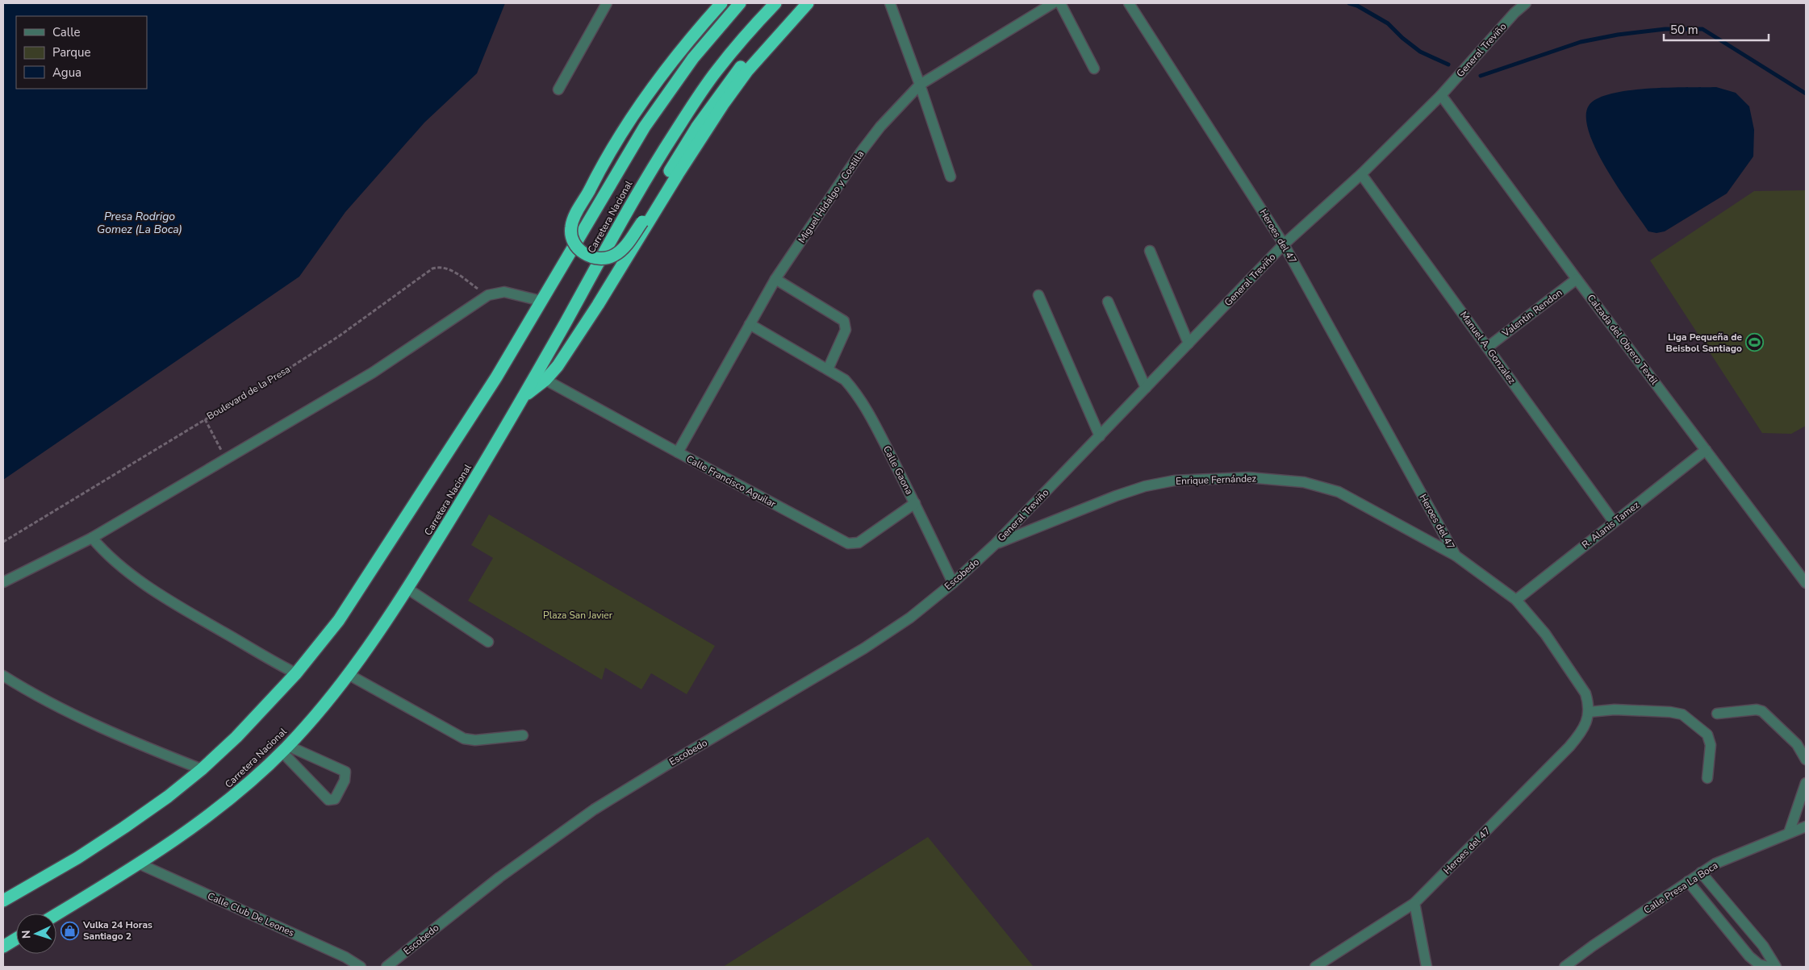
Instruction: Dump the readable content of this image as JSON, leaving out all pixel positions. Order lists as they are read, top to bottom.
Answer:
{
  "streets": {
    "highway": ["Carretera Nacional"],
    "street": [
      "General Treviño",
      "Miguel Hidalgo y Costilla",
      "Heroes del 47",
      "Valentin Rendon",
      "Calzada del Obrero Textil",
      "Manuel A. Gonzalez",
      "Calle Gaona",
      "Enrique Fernández",
      "Calle Francisco Aguilar",
      "R. Alanis Tamez",
      "Escobedo",
      "Calle Presa La Boca",
      "Calle Club De Leones"
    ],
    "path": ["Boulevard de la Presa"]
  },
  "crossings": [
    ["General Treviño", "Heroes del 47"],
    ["General Treviño", "Calzada del Obrero Textil"],
    ["General Treviño", "Manuel A. Gonzalez"],
    ["General Treviño", "Enrique Fernández"],
    ["General Treviño", "Escobedo"],
    ["Miguel Hidalgo y Costilla", "Calle Gaona"],
    ["Miguel Hidalgo y Costilla", "Calle Francisco Aguilar"],
    ["Carretera Nacional", "Calle Club De Leones"],
    ["Heroes del 47", "Enrique Fernández"],
    ["Heroes del 47", "R. Alanis Tamez"],
    ["Valentin Rendon", "Calzada del Obrero Textil"],
    ["Valentin Rendon", "Manuel A. Gonzalez"],
    ["Calzada del Obrero Textil", "R. Alanis Tamez"],
    ["Manuel A. Gonzalez", "R. Alanis Tamez"],
    ["Calle Gaona", "Calle Francisco Aguilar"],
    ["Calle Gaona", "Escobedo"],
    ["Enrique Fernández", "Escobedo"]
  ],
  "water": ["Presa Rodrigo Gomez (La Boca)"],
  "parks": ["Plaza San Javier"],
  "places": {
    "sports": ["Liga Pequeña de Beisbol Santiago"],
    "shop": ["Vulka 24 Horas Santiago 2"]
  },
  "legend": ["Calle", "Parque", "Agua"],
  "scale_bar": "50 m",
  "north": "left"
}
